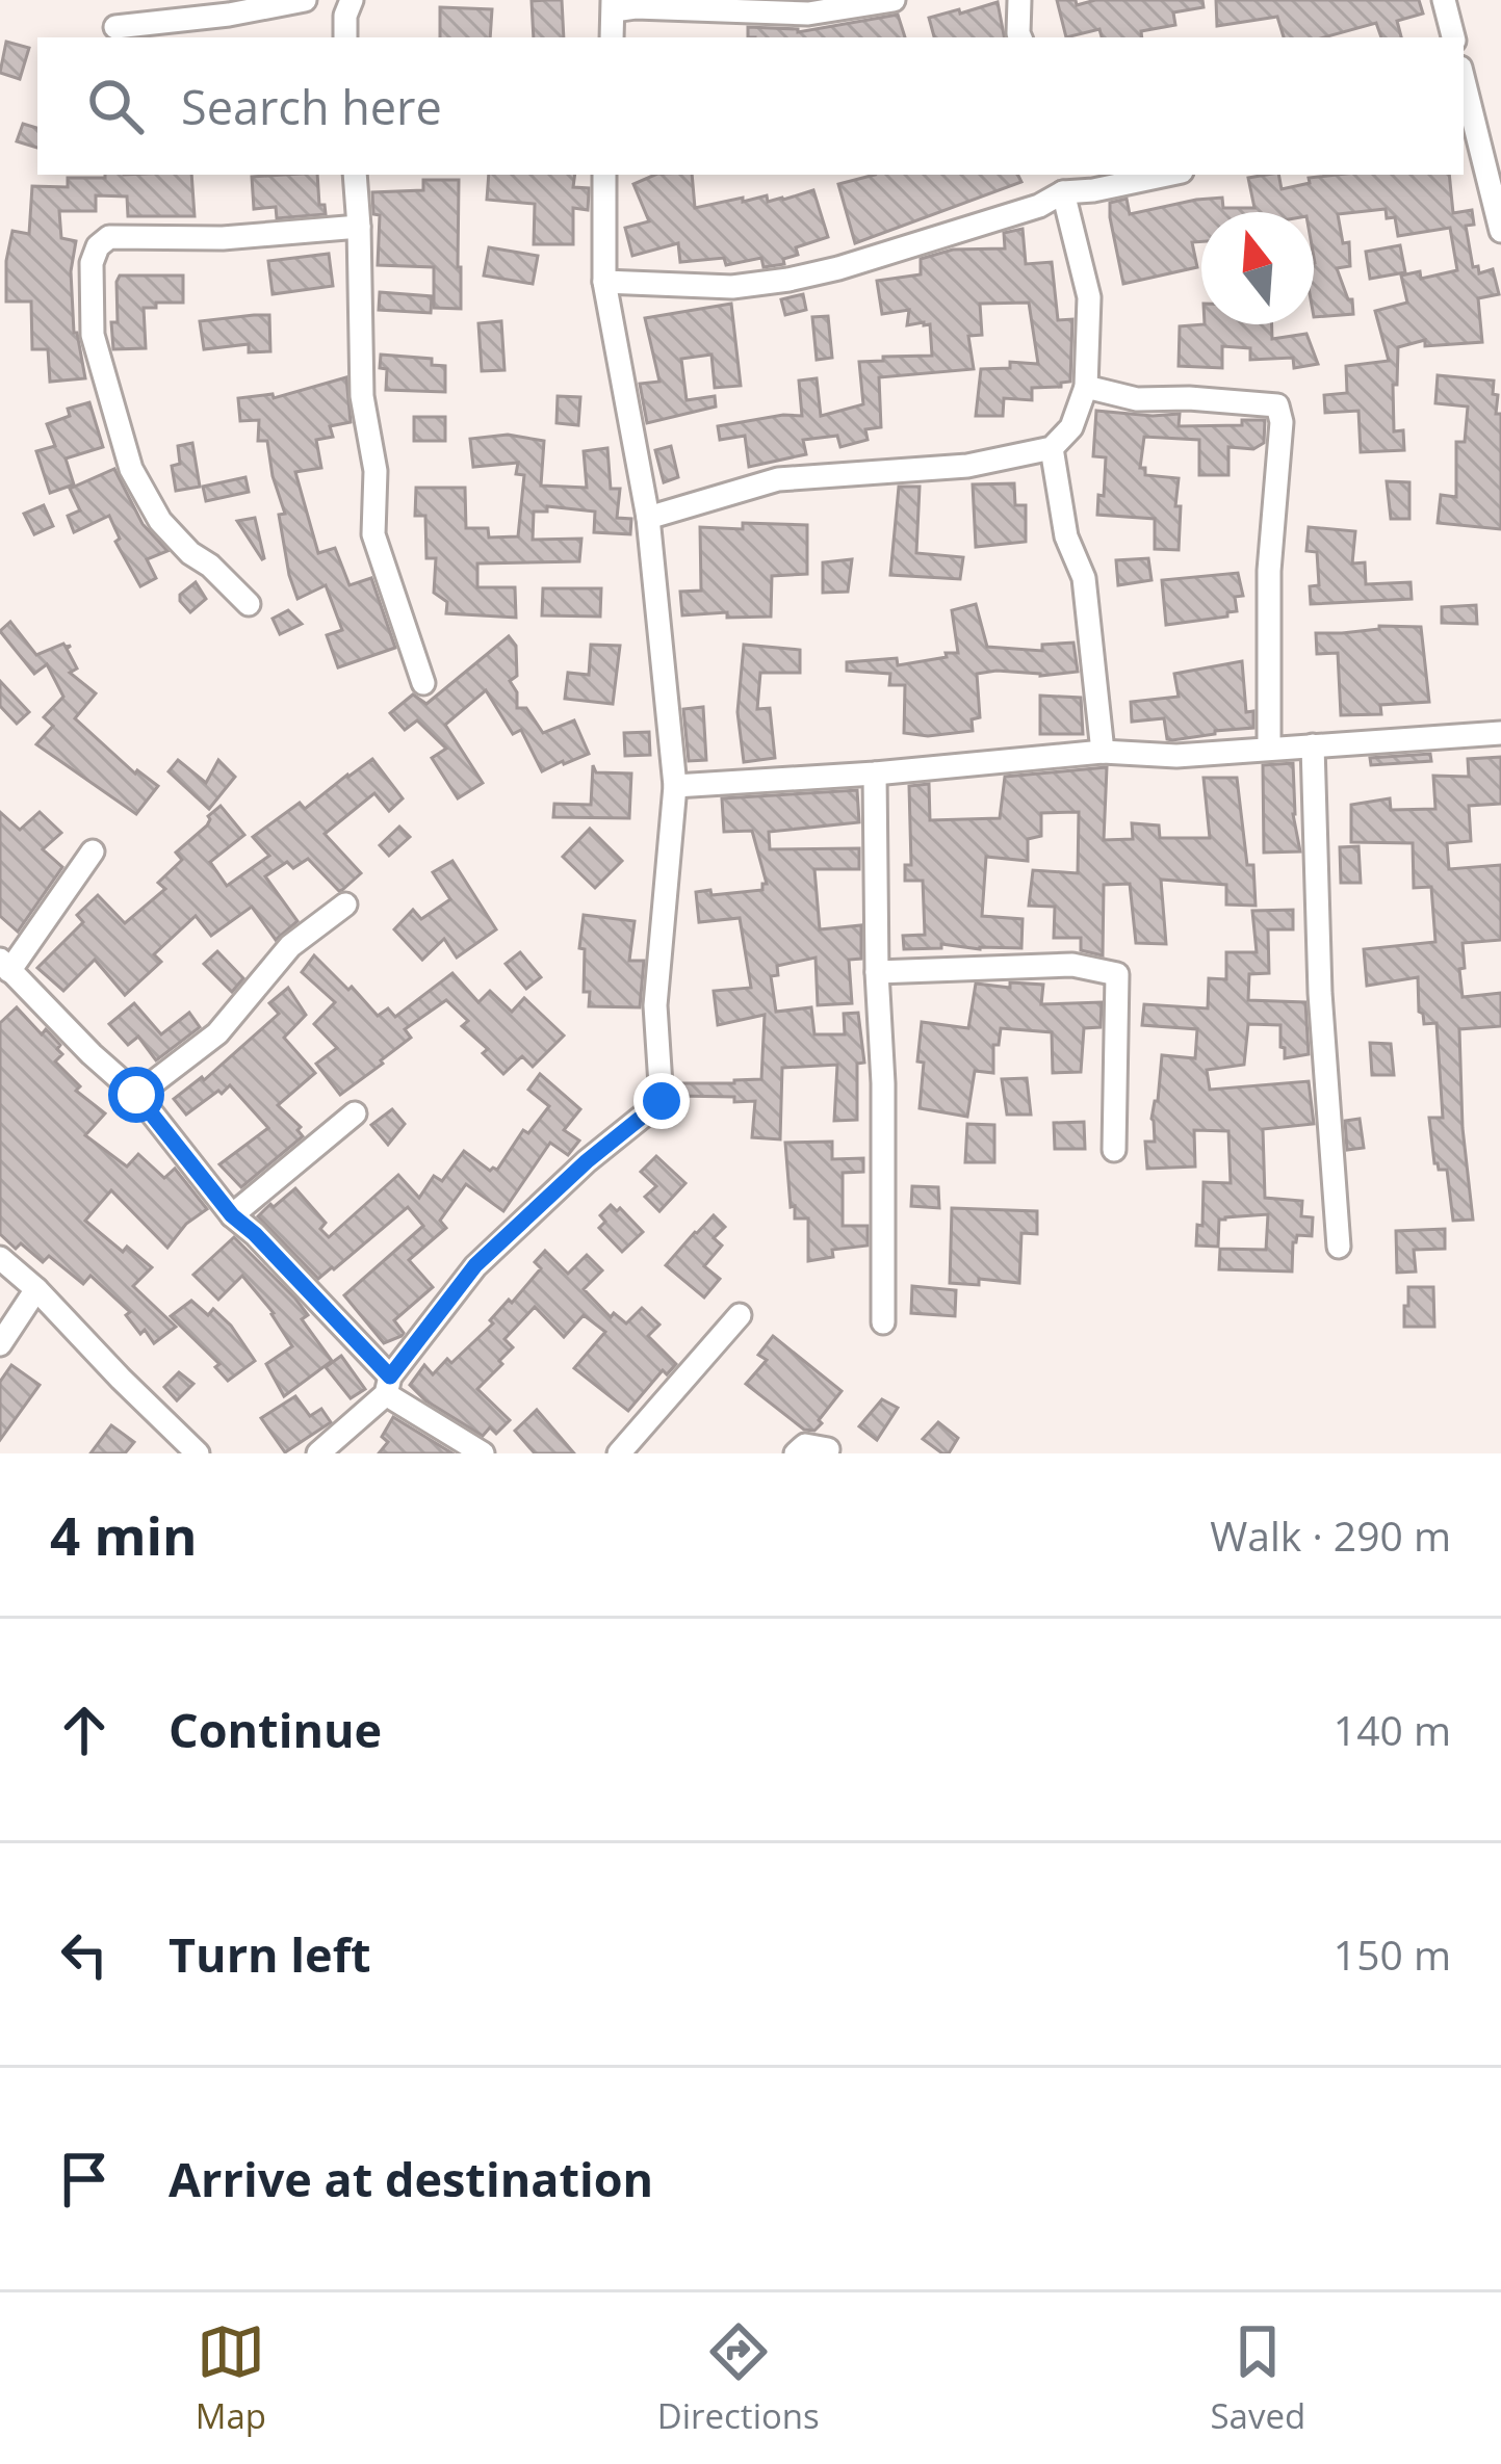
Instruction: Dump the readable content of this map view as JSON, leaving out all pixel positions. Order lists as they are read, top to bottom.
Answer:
{
  "north": "top",
  "page": {
    "search": "Search here",
    "heading": ["4 min", "Walk · 290 m"],
    "list": [
      ["Continue", "140 m"],
      ["Turn left", "150 m"],
      "Arrive at destination"
    ],
    "nav": ["Map", "Directions", "Saved"]
  }
}
